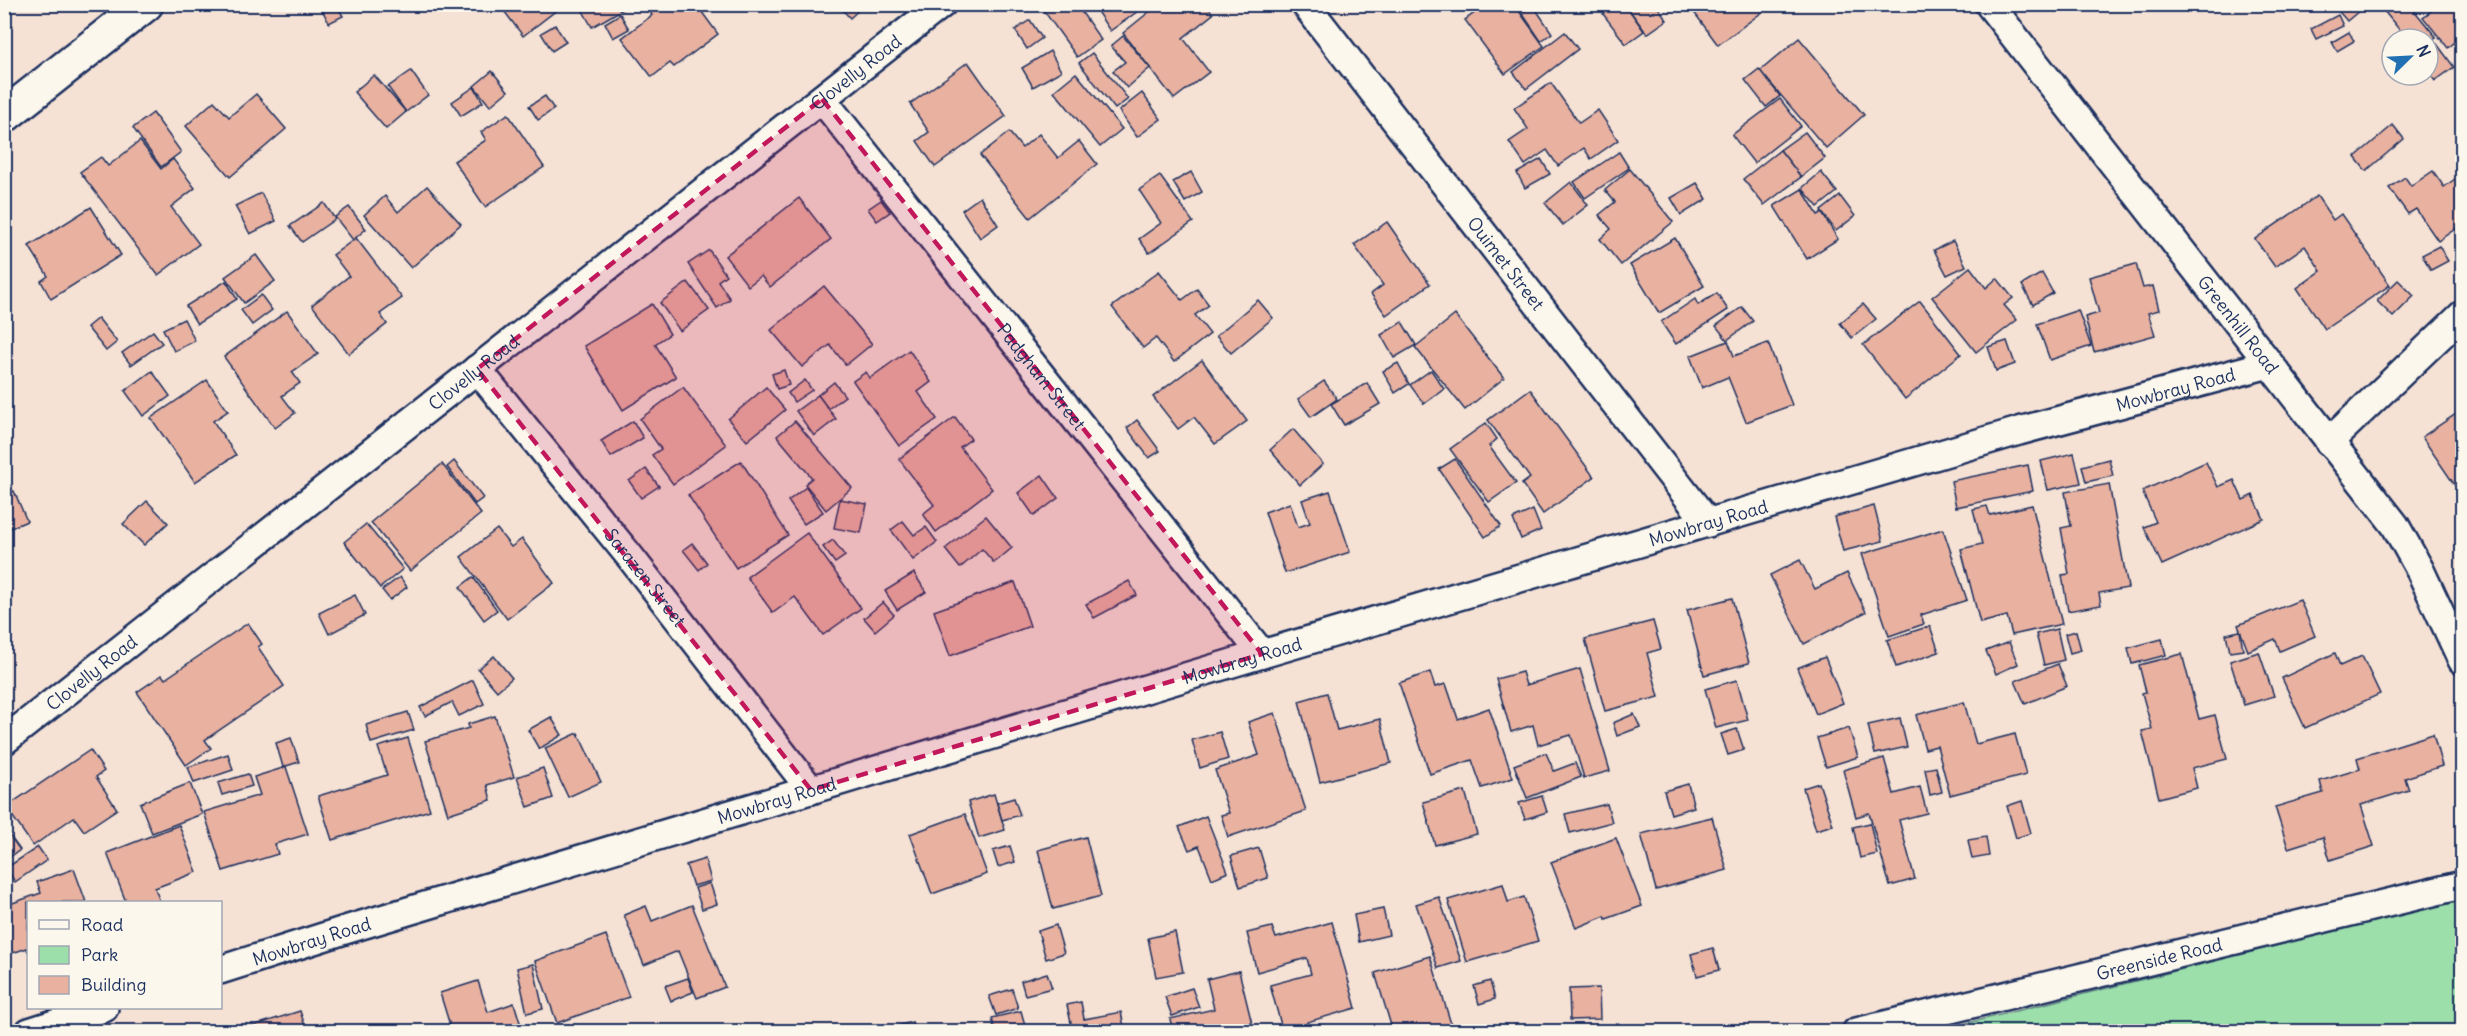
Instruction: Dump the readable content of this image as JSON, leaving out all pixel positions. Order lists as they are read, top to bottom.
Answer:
{
  "streets": {
    "street": [
      "Clovelly Road",
      "Ouimet Street",
      "Greenhill Road",
      "Padgham Street",
      "Mowbray Road",
      "Sarazen Street",
      "Greenside Road"
    ]
  },
  "crossings": [
    ["Clovelly Road", "Padgham Street"],
    ["Clovelly Road", "Sarazen Street"],
    ["Ouimet Street", "Mowbray Road"],
    ["Greenhill Road", "Mowbray Road"],
    ["Padgham Street", "Mowbray Road"],
    ["Mowbray Road", "Sarazen Street"]
  ],
  "legend": ["Road", "Park", "Building"],
  "north": "top right"
}
